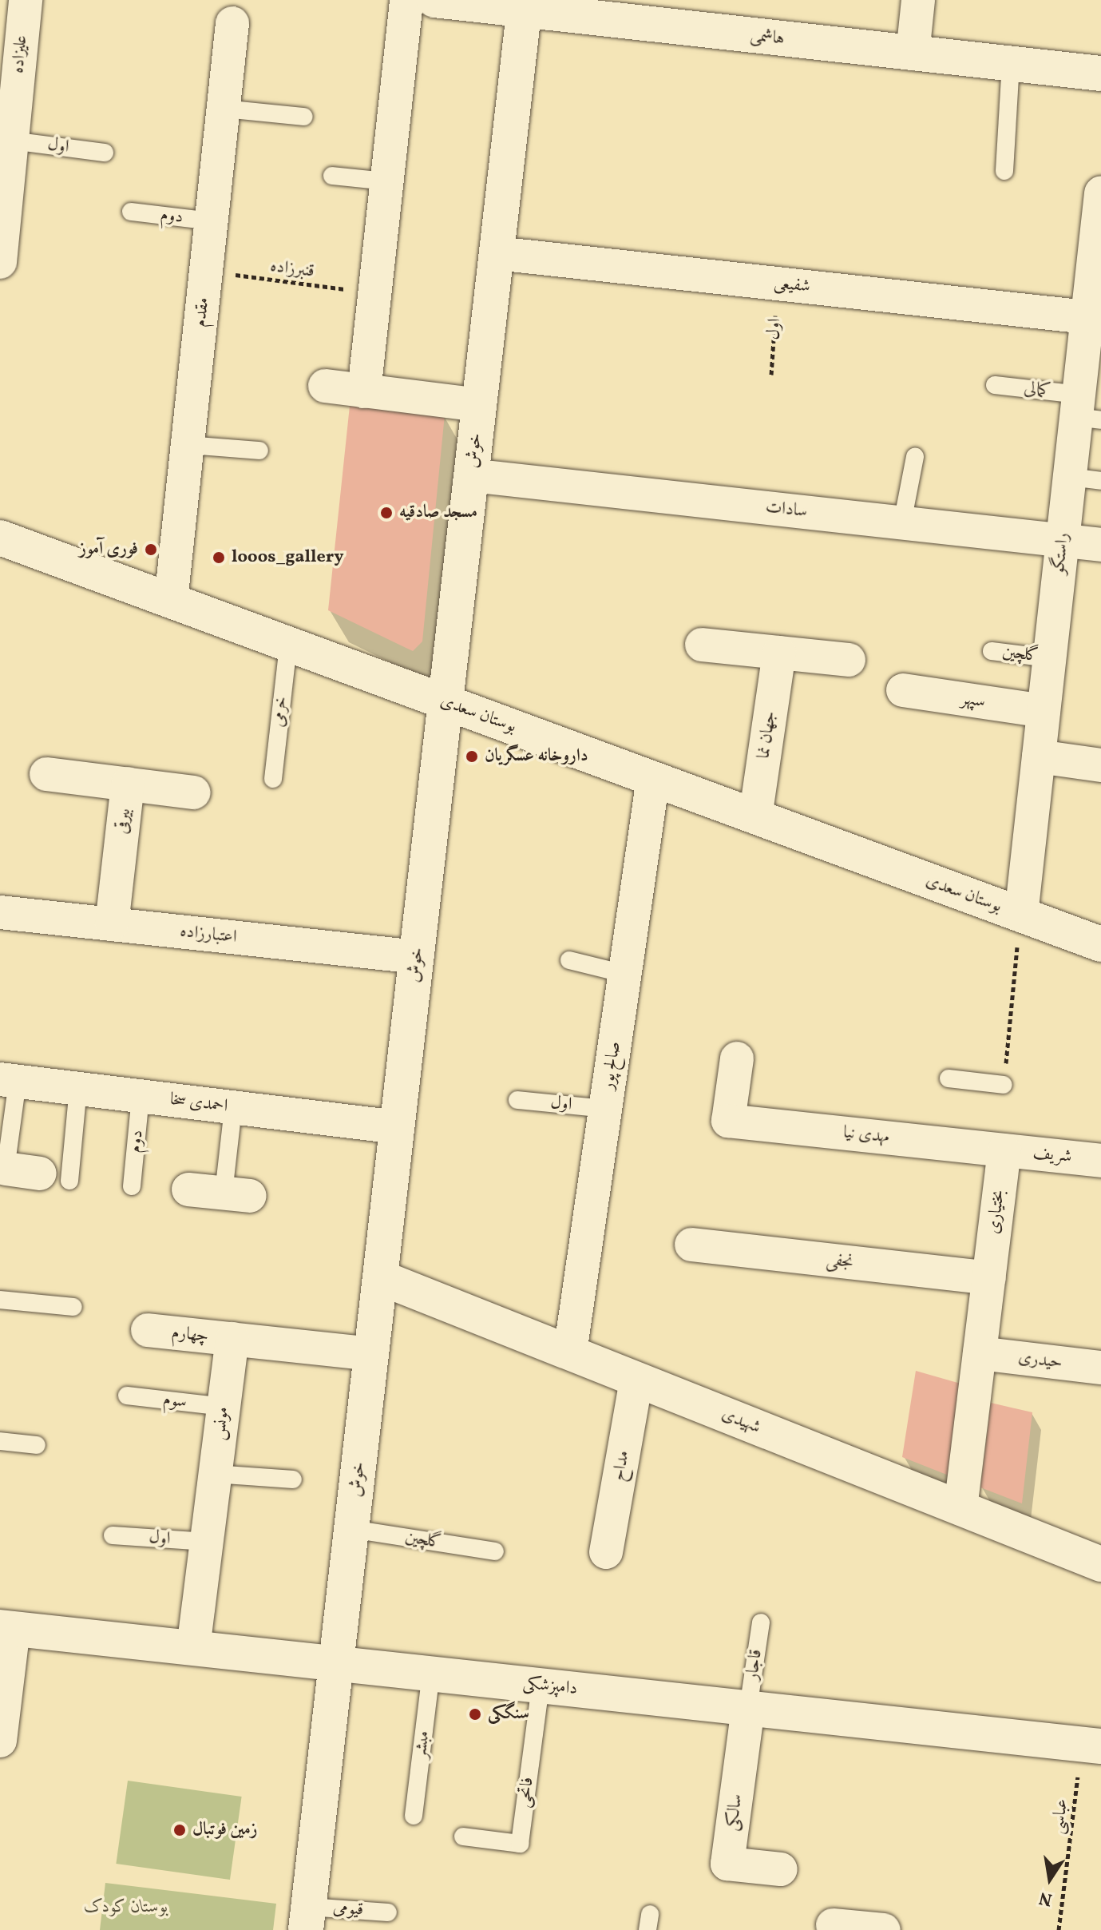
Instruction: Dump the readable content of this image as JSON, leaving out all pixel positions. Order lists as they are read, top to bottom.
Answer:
{
  "streets": {
    "main road": [
      "هاشمی",
      "خوش",
      "بوستان سعدی",
      "شهیدی",
      "دامپزشکی"
    ],
    "street": [
      "علیزاده",
      "شفیعی",
      "مقدم",
      "سادات",
      "راستگو",
      "سپهر",
      "جهان نما",
      "بیرقی",
      "اعتبارزاده",
      "صالح پور",
      "احمدی سخا",
      "مهدی نیا",
      "شریف",
      "بختیاری",
      "نجفی",
      "چهارم",
      "حیدری",
      "مونس",
      "مداح",
      "سالکی"
    ],
    "lane": [
      "اول",
      "دوم",
      "کمالی",
      "گلچین",
      "خرمی",
      "سوم",
      "قاجار",
      "مبشر",
      "فاتحی",
      "قیومی"
    ],
    "path": ["قنبرزاده", "عباسی"]
  },
  "crossings": [
    ["هاشمی", "خوش"],
    ["علیزاده", "اول"],
    ["اول", "شفیعی"],
    ["اول", "صالح پور"],
    ["اول", "مونس"],
    ["دوم", "مقدم"],
    ["دوم", "احمدی سخا"],
    ["قنبرزاده", "مقدم"],
    ["شفیعی", "خوش"],
    ["شفیعی", "راستگو"],
    ["مقدم", "بوستان سعدی"],
    ["کمالی", "راستگو"],
    ["خوش", "سادات"],
    ["خوش", "گلچین"],
    ["خوش", "بوستان سعدی"],
    ["خوش", "اعتبارزاده"],
    ["خوش", "احمدی سخا"],
    ["خوش", "شهیدی"],
    ["خوش", "دامپزشکی"],
    ["خوش", "قیومی"],
    ["سادات", "راستگو"],
    ["راستگو", "گلچین"],
    ["راستگو", "سپهر"],
    ["راستگو", "بوستان سعدی"],
    ["خرمی", "بوستان سعدی"],
    ["بوستان سعدی", "جهان نما"],
    ["بوستان سعدی", "صالح پور"],
    ["بیرقی", "اعتبارزاده"],
    ["صالح پور", "شهیدی"],
    ["مهدی نیا", "شریف"],
    ["مهدی نیا", "بختیاری"],
    ["شریف", "بختیاری"],
    ["بختیاری", "نجفی"],
    ["بختیاری", "حیدری"],
    ["بختیاری", "شهیدی"],
    ["چهارم", "مونس"],
    ["سوم", "مونس"],
    ["شهیدی", "مداح"],
    ["مونس", "دامپزشکی"],
    ["قاجار", "دامپزشکی"],
    ["قاجار", "سالکی"],
    ["دامپزشکی", "مبشر"],
    ["دامپزشکی", "فاتحی"],
    ["دامپزشکی", "سالکی"],
    ["دامپزشکی", "عباسی"]
  ],
  "parks": ["بوستان کودک"],
  "places": [
    "مسجد صادقیه",
    "فوری آموز",
    "looos_gallery",
    "داروخانه عسگریان",
    "سنگکی",
    "زمین فوتبال"
  ],
  "north": "bottom"
}
